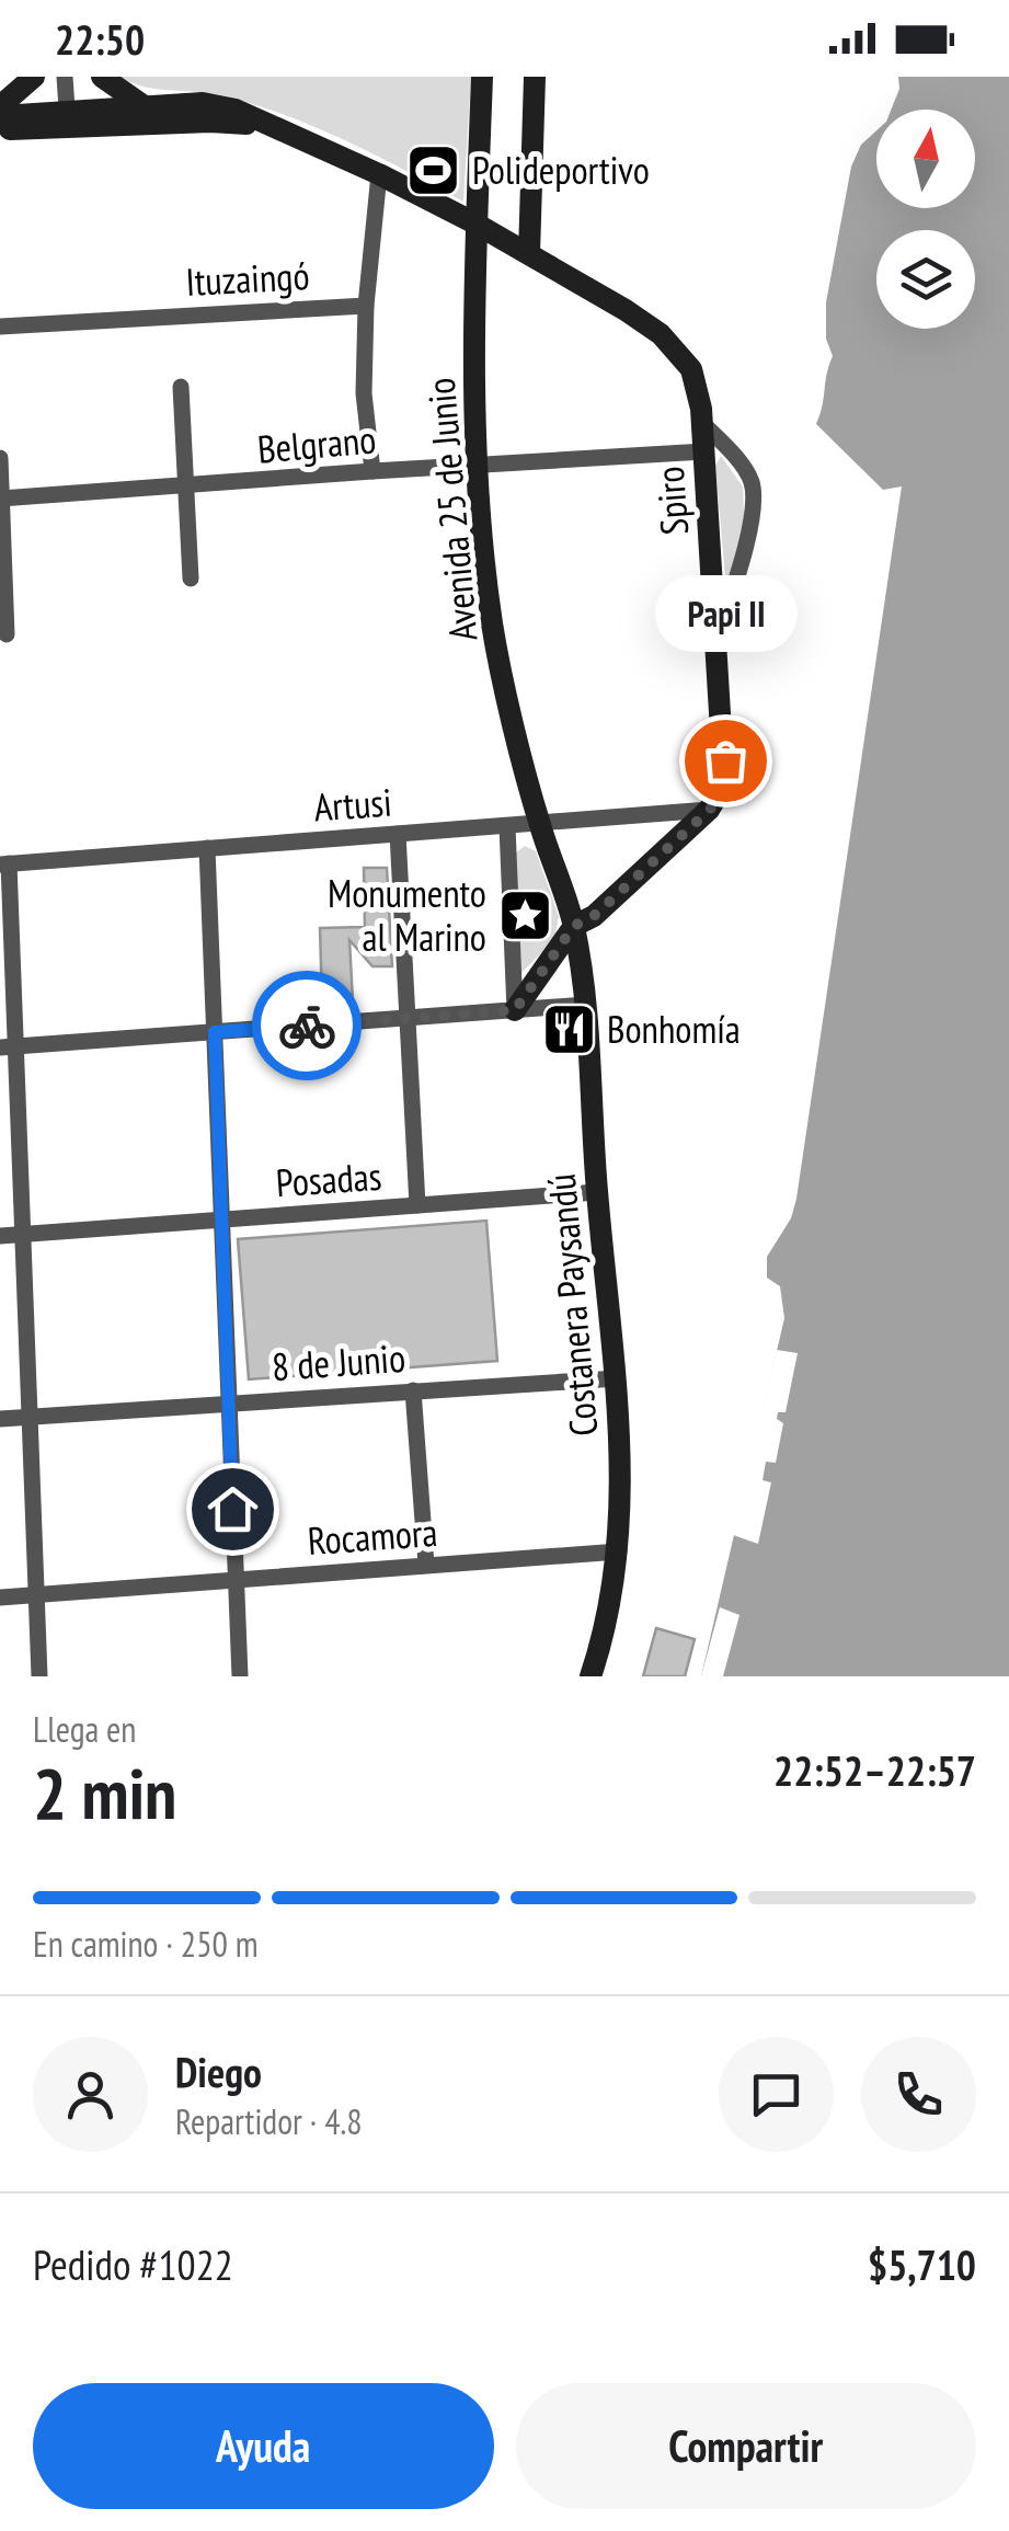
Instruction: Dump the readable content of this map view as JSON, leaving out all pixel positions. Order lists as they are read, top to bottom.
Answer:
{
  "streets": {
    "main road": ["Spiro", "Avenida 25 de Junio", "Costanera Paysandú"],
    "street": [
      "Ituzaingó",
      "Belgrano",
      "Artusi",
      "Posadas",
      "8 de Junio",
      "Rocamora"
    ]
  },
  "crossings": [
    ["Belgrano", "Spiro"],
    ["Belgrano", "Avenida 25 de Junio"],
    ["Spiro", "Artusi"],
    ["Avenida 25 de Junio", "Artusi"],
    ["Avenida 25 de Junio", "Costanera Paysandú"],
    ["Posadas", "Costanera Paysandú"],
    ["Costanera Paysandú", "8 de Junio"],
    ["Costanera Paysandú", "Rocamora"]
  ],
  "places": {
    "sports": ["Polideportivo"],
    "other": ["Papi II"],
    "place": ["Monumento al Marino"],
    "restaurant": ["Bonhomía"]
  },
  "north": "top",
  "page": {
    "status": "22:50",
    "bubble": "Papi II",
    "heading": ["2 min", "Llega en", "22:52–22:57"],
    "panel": [
      "Diego",
      "Repartidor · 4.8",
      "Pedido #1022",
      "$5,710"
    ],
    "bar": "En camino · 250 m",
    "buttons": ["Ayuda", "Compartir"]
  }
}
